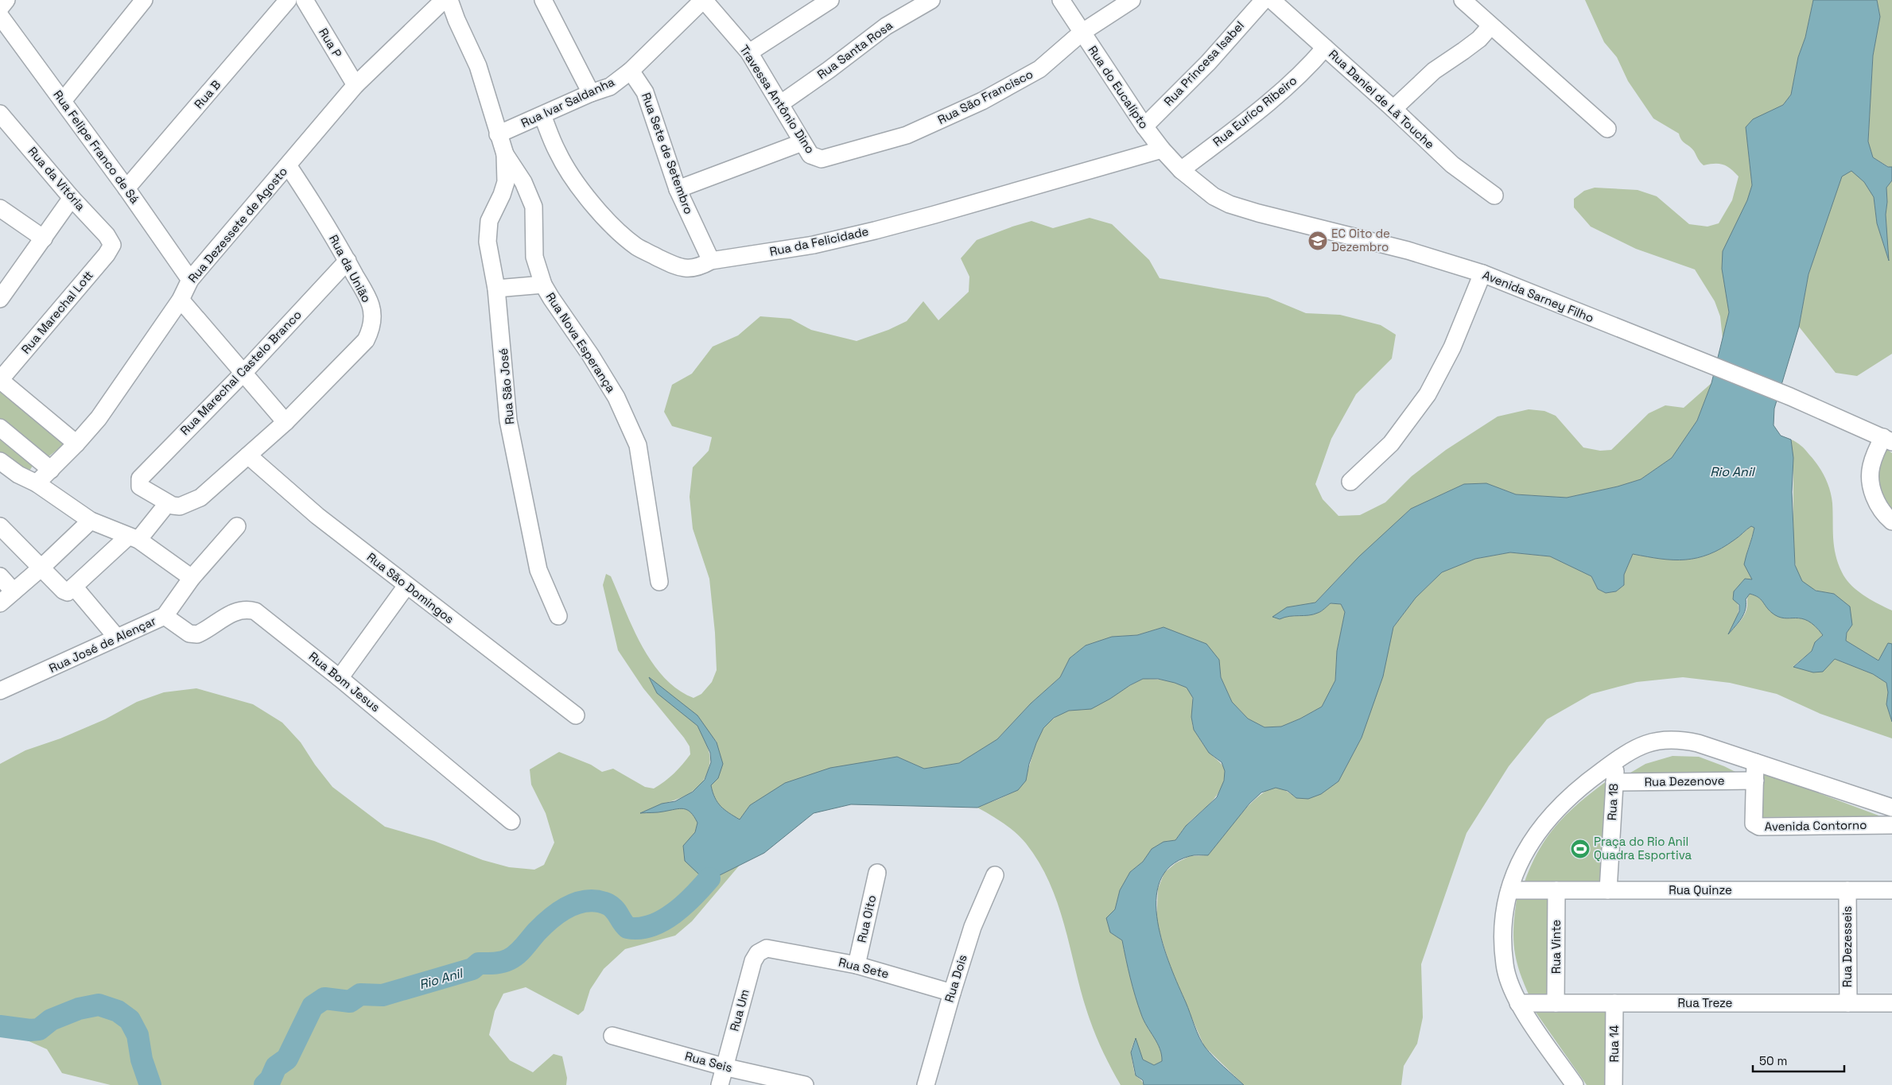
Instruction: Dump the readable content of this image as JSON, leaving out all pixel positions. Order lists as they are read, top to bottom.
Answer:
{
  "streets": {
    "street": [
      "Rua P",
      "Rua Santa Rosa",
      "Rua Princesa Isabel",
      "Rua do Eucalípto",
      "Rua B",
      "Rua São Francisco",
      "Travessa Antônio Dino",
      "Rua Daniel de Lã Touche",
      "Rua Ivar Saldanha",
      "Rua Euríco Ribeiro",
      "Rua Felipe Franco de Sá",
      "Rua Sete de Setembro",
      "Rua da Vitória",
      "Rua Dezessete de Agosto",
      "Rua da Felicidade",
      "Rua da União",
      "Avenida Sarney Filho",
      "Rua Marechal Lott",
      "Rua Nova Esperança",
      "Rua Marechal Castelo Branco",
      "Rua São José",
      "Rua São Domingos",
      "Rua José de Alençar",
      "Rua Bom Jesus",
      "Rua Dezenove",
      "Rua 18",
      "Avenida Contorno",
      "Rua Quinze",
      "Rua Oito",
      "Rua Vinte",
      "Rua Dezesseis",
      "Rua Sete",
      "Rua Dois",
      "Rua Treze",
      "Rua Um",
      "Rua 14",
      "Rua Seis"
    ]
  },
  "crossings": [
    ["Rua P", "Rua Dezessete de Agosto"],
    ["Rua Santa Rosa", "Travessa Antônio Dino"],
    ["Rua Princesa Isabel", "Rua do Eucalípto"],
    ["Rua do Eucalípto", "Rua São Francisco"],
    ["Rua do Eucalípto", "Rua Euríco Ribeiro"],
    ["Rua do Eucalípto", "Rua da Felicidade"],
    ["Rua do Eucalípto", "Avenida Sarney Filho"],
    ["Rua B", "Rua Felipe Franco de Sá"],
    ["Rua São Francisco", "Travessa Antônio Dino"],
    ["Travessa Antônio Dino", "Rua Ivar Saldanha"],
    ["Rua Daniel de Lã Touche", "Rua Euríco Ribeiro"],
    ["Rua Ivar Saldanha", "Rua Sete de Setembro"],
    ["Rua Ivar Saldanha", "Rua da Felicidade"],
    ["Rua Euríco Ribeiro", "Avenida Sarney Filho"],
    ["Rua Felipe Franco de Sá", "Rua Dezessete de Agosto"],
    ["Rua Sete de Setembro", "Rua da Felicidade"],
    ["Rua da Vitória", "Rua Marechal Lott"],
    ["Rua Dezessete de Agosto", "Rua da União"],
    ["Rua da União", "Rua Marechal Castelo Branco"],
    ["Rua da União", "Rua São Domingos"],
    ["Rua Nova Esperança", "Rua São José"],
    ["Rua José de Alençar", "Rua Bom Jesus"],
    ["Rua Dezenove", "Rua 18"],
    ["Rua Dezenove", "Avenida Contorno"],
    ["Rua 18", "Avenida Contorno"],
    ["Rua 18", "Rua Quinze"],
    ["Avenida Contorno", "Rua Quinze"],
    ["Avenida Contorno", "Rua Treze"],
    ["Rua Quinze", "Rua Vinte"],
    ["Rua Quinze", "Rua Dezesseis"],
    ["Rua Oito", "Rua Sete"],
    ["Rua Vinte", "Rua Treze"],
    ["Rua Dezesseis", "Rua Treze"],
    ["Rua Sete", "Rua Dois"],
    ["Rua Sete", "Rua Um"],
    ["Rua Treze", "Rua 14"],
    ["Rua Um", "Rua Seis"]
  ],
  "water": ["Rio Anil"],
  "places": {
    "school or university": ["EC Oito de Dezembro"],
    "sports": ["Praça do Rio Anil Quadra Esportiva"]
  },
  "scale_bar": "50 m"
}
